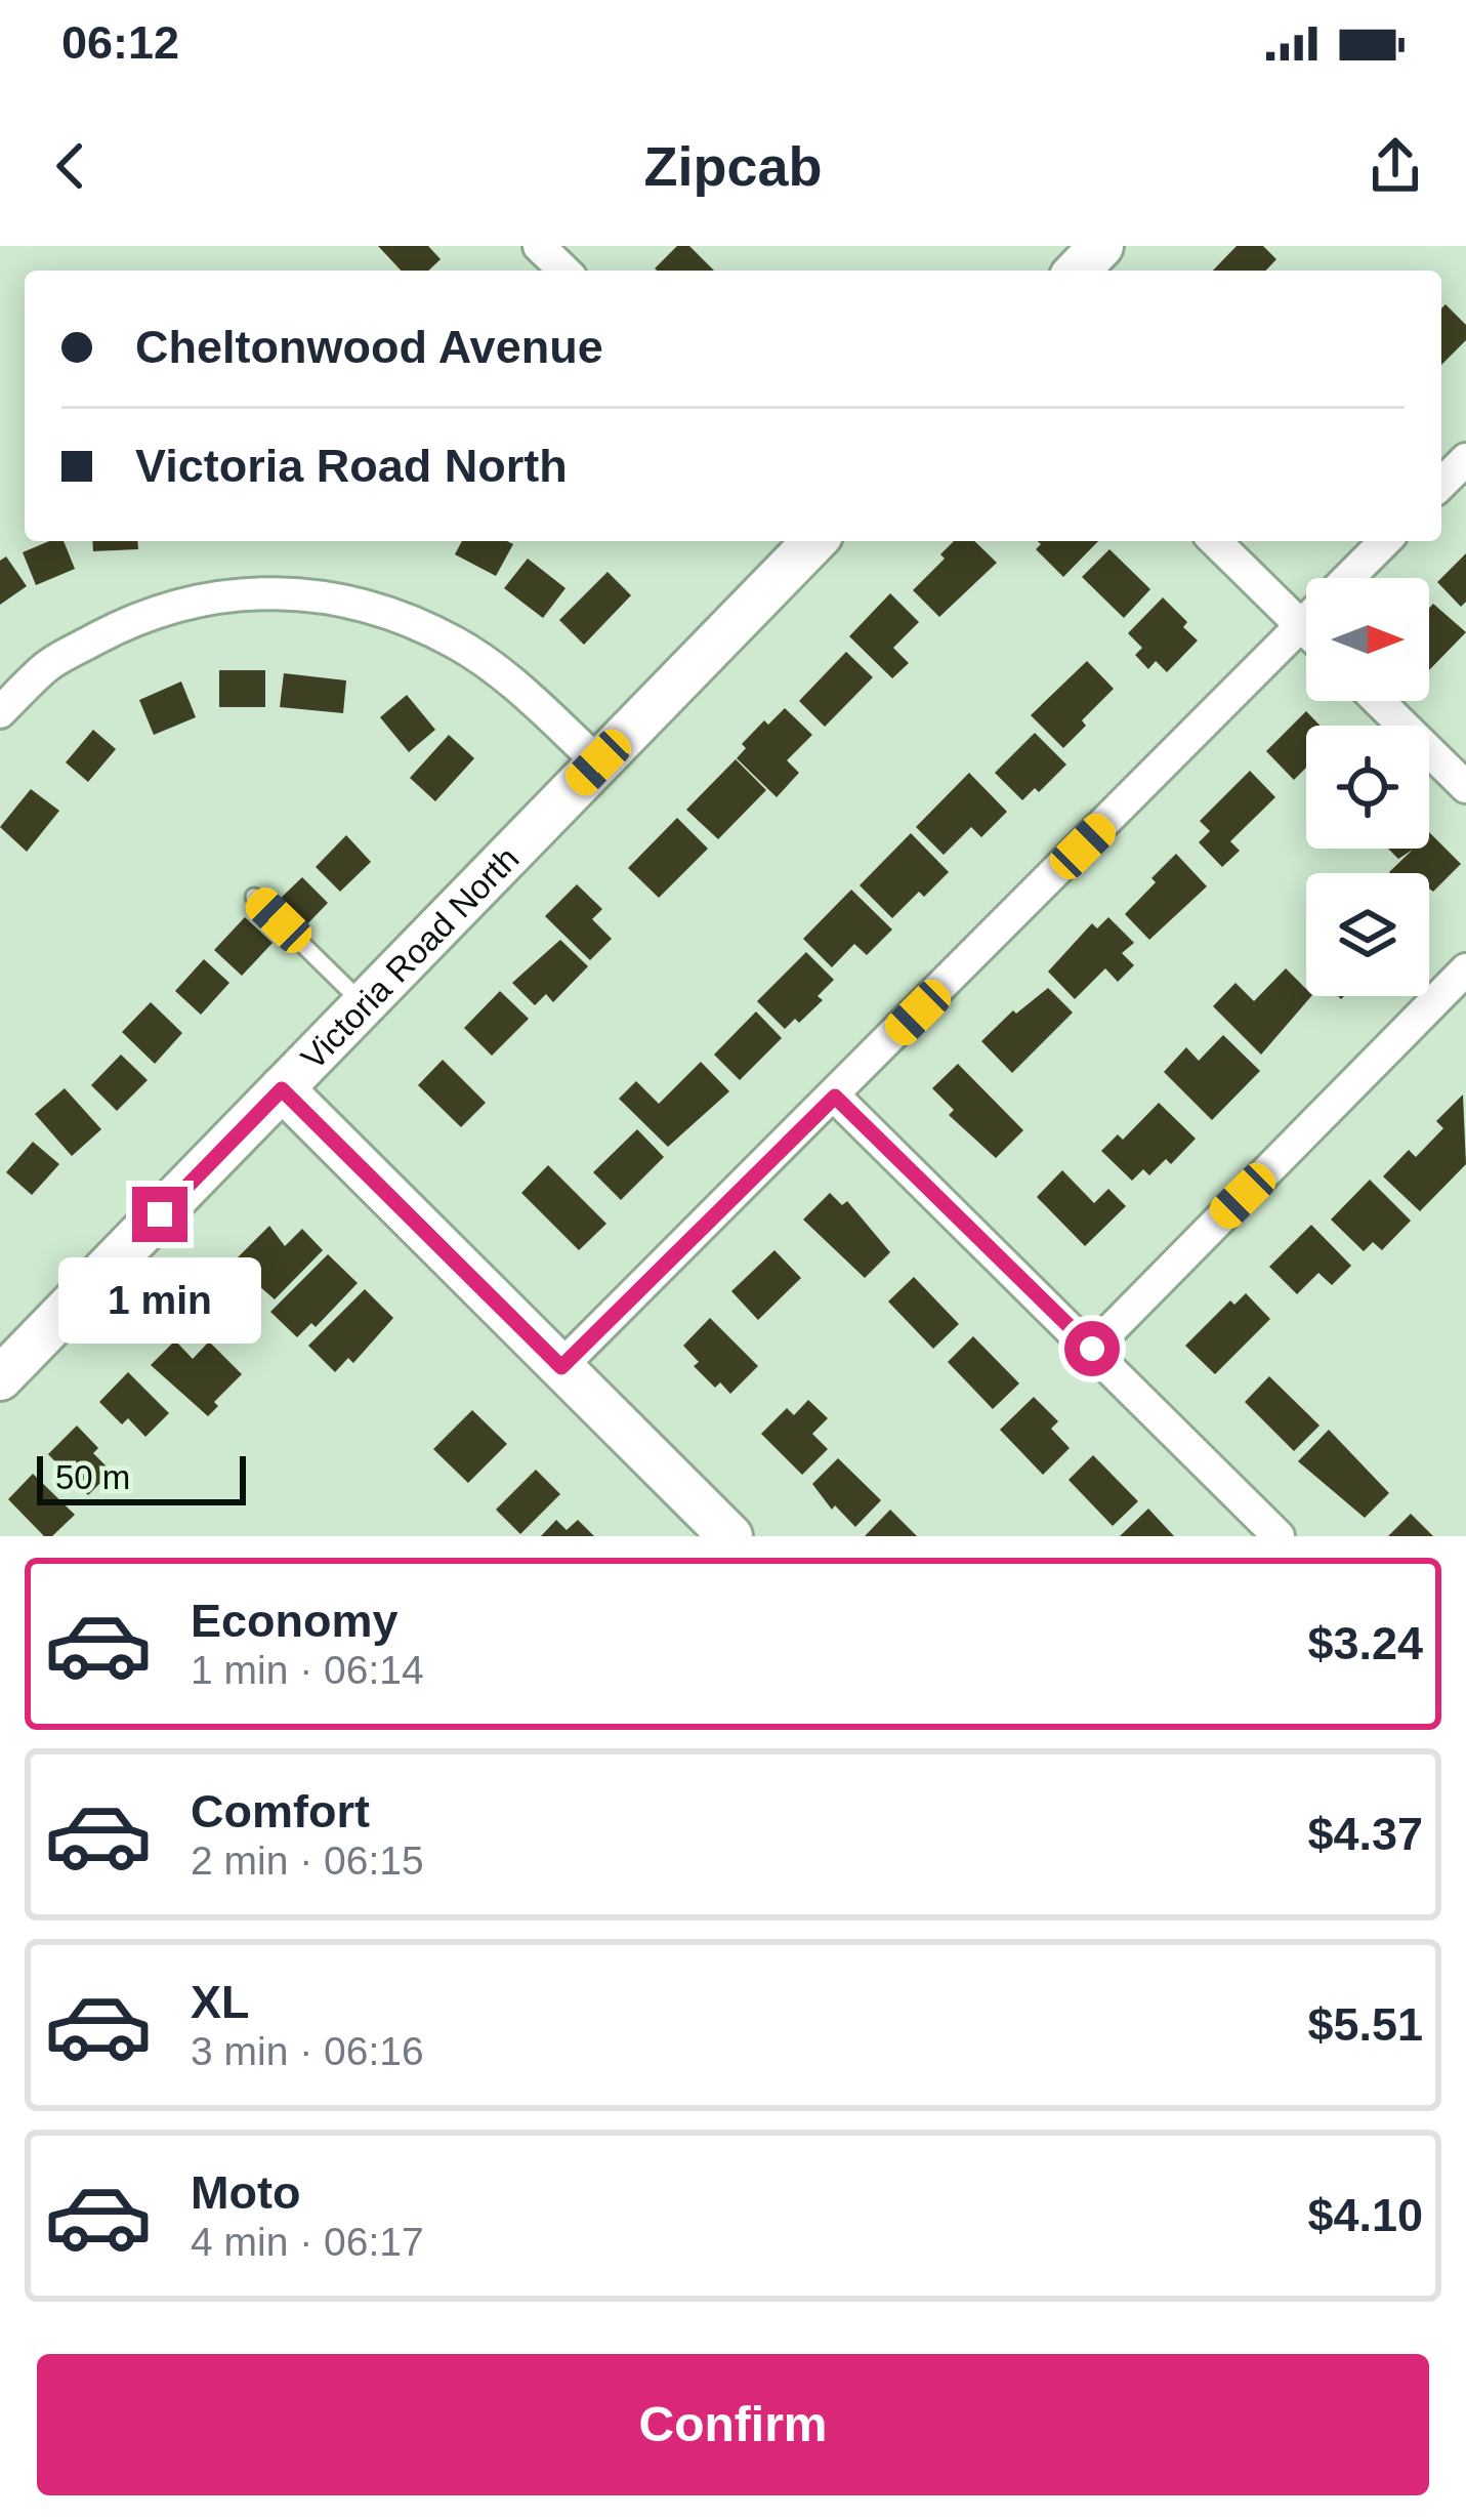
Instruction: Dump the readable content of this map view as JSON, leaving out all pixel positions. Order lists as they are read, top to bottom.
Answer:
{
  "streets": {
    "main road": ["Victoria Road North"]
  },
  "scale_bar": "50 m",
  "north": "right",
  "page": {
    "status": "06:12",
    "header": "Zipcab",
    "banner": ["Cheltonwood Avenue", "Victoria Road North"],
    "bubble": "1 min",
    "scale": "50 m",
    "list": [
      {
        "name": "Economy",
        "note": "1 min · 06:14",
        "value": "$3.24"
      },
      {
        "name": "Comfort",
        "note": "2 min · 06:15",
        "value": "$4.37"
      },
      {
        "name": "XL",
        "note": "3 min · 06:16",
        "value": "$5.51"
      },
      {
        "name": "Moto",
        "note": "4 min · 06:17",
        "value": "$4.10"
      }
    ],
    "buttons": "Confirm"
  }
}
